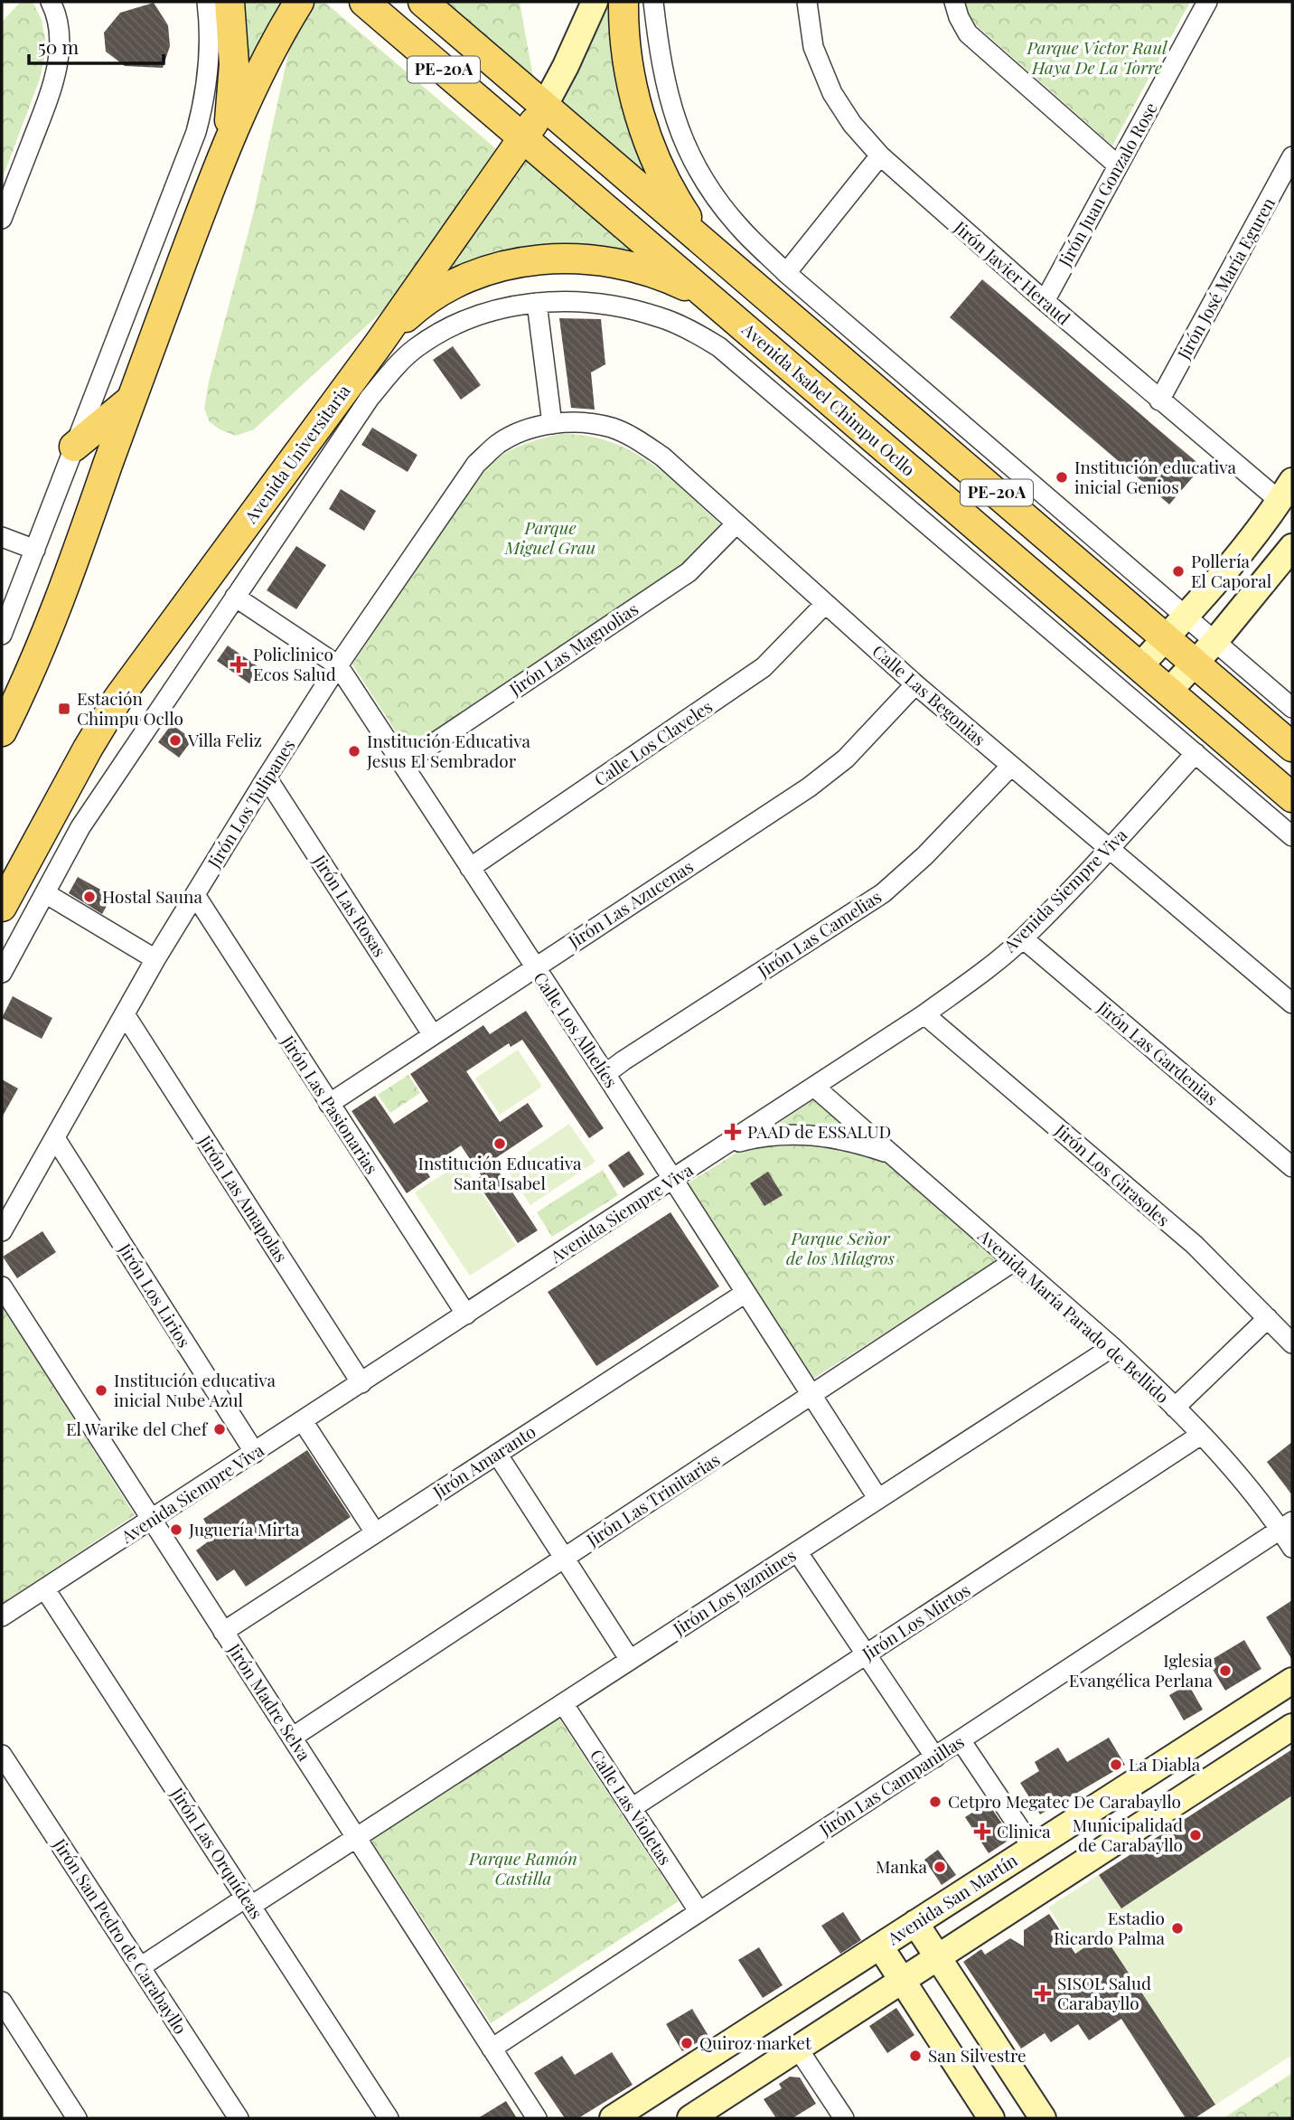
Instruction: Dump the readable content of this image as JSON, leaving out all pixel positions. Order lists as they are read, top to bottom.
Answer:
{
  "streets": {
    "main road": [
      "PE-20A",
      "Avenida Isabel Chimpu Ocllo",
      "Avenida Universitaria",
      "Avenida San Martín"
    ],
    "street": [
      "Jirón Juan Gonzalo Rose",
      "Jirón Javier Heraud",
      "Jirón José María Eguren",
      "Jirón Las Magnolias",
      "Calle Las Begonias",
      "Calle Los Claveles",
      "Jirón Los Tulipanes",
      "Avenida Siempre Viva",
      "Jirón Las Azucenas",
      "Jirón Las Rosas",
      "Jirón Las Camelias",
      "Calle Los Alhelíes",
      "Jirón Las Gardenias",
      "Jirón Las Pasionarias",
      "Jirón Los Girasoles",
      "Jirón Las Amapolas",
      "Jirón Los Lirios",
      "Avenida María Parado de Bellido",
      "Jirón Amaranto",
      "Jirón Las Trinitarias",
      "Jirón Los Jazmines",
      "Jirón Los Mirtos",
      "Jirón Madre Selva",
      "Jirón Las Campanillas",
      "Calle Las Violetas",
      "Jirón Las Orquídeas",
      "Jirón San Pedro de Carabayllo"
    ]
  },
  "crossings": [
    ["PE-20A", "Avenida Universitaria"],
    ["Jirón Juan Gonzalo Rose", "Jirón Javier Heraud"],
    ["Jirón Javier Heraud", "Jirón José María Eguren"],
    ["Avenida Isabel Chimpu Ocllo", "Avenida Universitaria"],
    ["Avenida Isabel Chimpu Ocllo", "Avenida Siempre Viva"],
    ["Avenida Universitaria", "Calle Los Alhelíes"],
    ["Jirón Las Magnolias", "Calle Las Begonias"],
    ["Jirón Las Magnolias", "Calle Los Alhelíes"],
    ["Calle Las Begonias", "Calle Los Claveles"],
    ["Calle Las Begonias", "Jirón Los Tulipanes"],
    ["Calle Las Begonias", "Avenida Siempre Viva"],
    ["Calle Las Begonias", "Jirón Las Azucenas"],
    ["Calle Las Begonias", "Jirón Las Camelias"],
    ["Calle Los Claveles", "Calle Los Alhelíes"],
    ["Jirón Los Tulipanes", "Jirón Las Rosas"],
    ["Jirón Los Tulipanes", "Calle Los Alhelíes"],
    ["Jirón Los Tulipanes", "Jirón Las Pasionarias"],
    ["Jirón Los Tulipanes", "Jirón Las Amapolas"],
    ["Jirón Los Tulipanes", "Jirón Los Lirios"],
    ["Avenida Siempre Viva", "Calle Los Alhelíes"],
    ["Avenida Siempre Viva", "Jirón Las Gardenias"],
    ["Avenida Siempre Viva", "Jirón Las Pasionarias"],
    ["Avenida Siempre Viva", "Jirón Los Girasoles"],
    ["Avenida Siempre Viva", "Jirón Las Amapolas"],
    ["Avenida Siempre Viva", "Jirón Los Lirios"],
    ["Avenida Siempre Viva", "Avenida María Parado de Bellido"],
    ["Avenida Siempre Viva", "Jirón Madre Selva"],
    ["Avenida Siempre Viva", "Jirón Las Orquídeas"],
    ["Jirón Las Azucenas", "Jirón Las Rosas"],
    ["Jirón Las Azucenas", "Calle Los Alhelíes"],
    ["Jirón Las Azucenas", "Jirón Las Pasionarias"],
    ["Jirón Las Camelias", "Calle Los Alhelíes"],
    ["Calle Los Alhelíes", "Jirón Amaranto"],
    ["Calle Los Alhelíes", "Jirón Las Trinitarias"],
    ["Calle Los Alhelíes", "Jirón Los Jazmines"],
    ["Avenida María Parado de Bellido", "Jirón Las Trinitarias"],
    ["Avenida María Parado de Bellido", "Jirón Los Jazmines"],
    ["Avenida María Parado de Bellido", "Jirón Los Mirtos"],
    ["Avenida María Parado de Bellido", "Jirón Las Campanillas"],
    ["Jirón Amaranto", "Jirón Madre Selva"],
    ["Jirón Las Trinitarias", "Jirón Madre Selva"],
    ["Jirón Los Jazmines", "Jirón Madre Selva"],
    ["Jirón Los Jazmines", "Calle Las Violetas"],
    ["Jirón Los Jazmines", "Jirón Las Orquídeas"],
    ["Jirón Los Jazmines", "Jirón San Pedro de Carabayllo"],
    ["Jirón Los Mirtos", "Calle Las Violetas"],
    ["Jirón Madre Selva", "Jirón Las Campanillas"],
    ["Jirón Las Campanillas", "Calle Las Violetas"]
  ],
  "parks": [
    "Parque Victor Raul Haya De La Torre",
    "Parque Miguel Grau",
    "Parque Señor de los Milagros",
    "Parque Ramón Castilla"
  ],
  "places": {
    "other": [
      "Institución educativa inicial Genios",
      "Pollería El Caporal",
      "Villa Feliz",
      "Institución Educativa Jesus El Sembrador",
      "Hostal Sauna",
      "Institución Educativa Santa Isabel",
      "Institución educativa inicial Nube Azul",
      "El Warike del Chef",
      "Juguería Mirta",
      "Iglesia Evangélica Perlana",
      "La Diabla",
      "Cetpro Megatec De Carabayllo",
      "Municipalidad de Carabayllo",
      "Manka",
      "Estadio Ricardo Palma",
      "Quiroz market",
      "San Silvestre"
    ],
    "health": [
      "Policlinico Ecos Salud",
      "PAAD de ESSALUD",
      "Clinica",
      "SISOL Salud Carabayllo"
    ],
    "transit": ["Estación Chimpu Ocllo"]
  },
  "scale_bar": "50 m"
}
